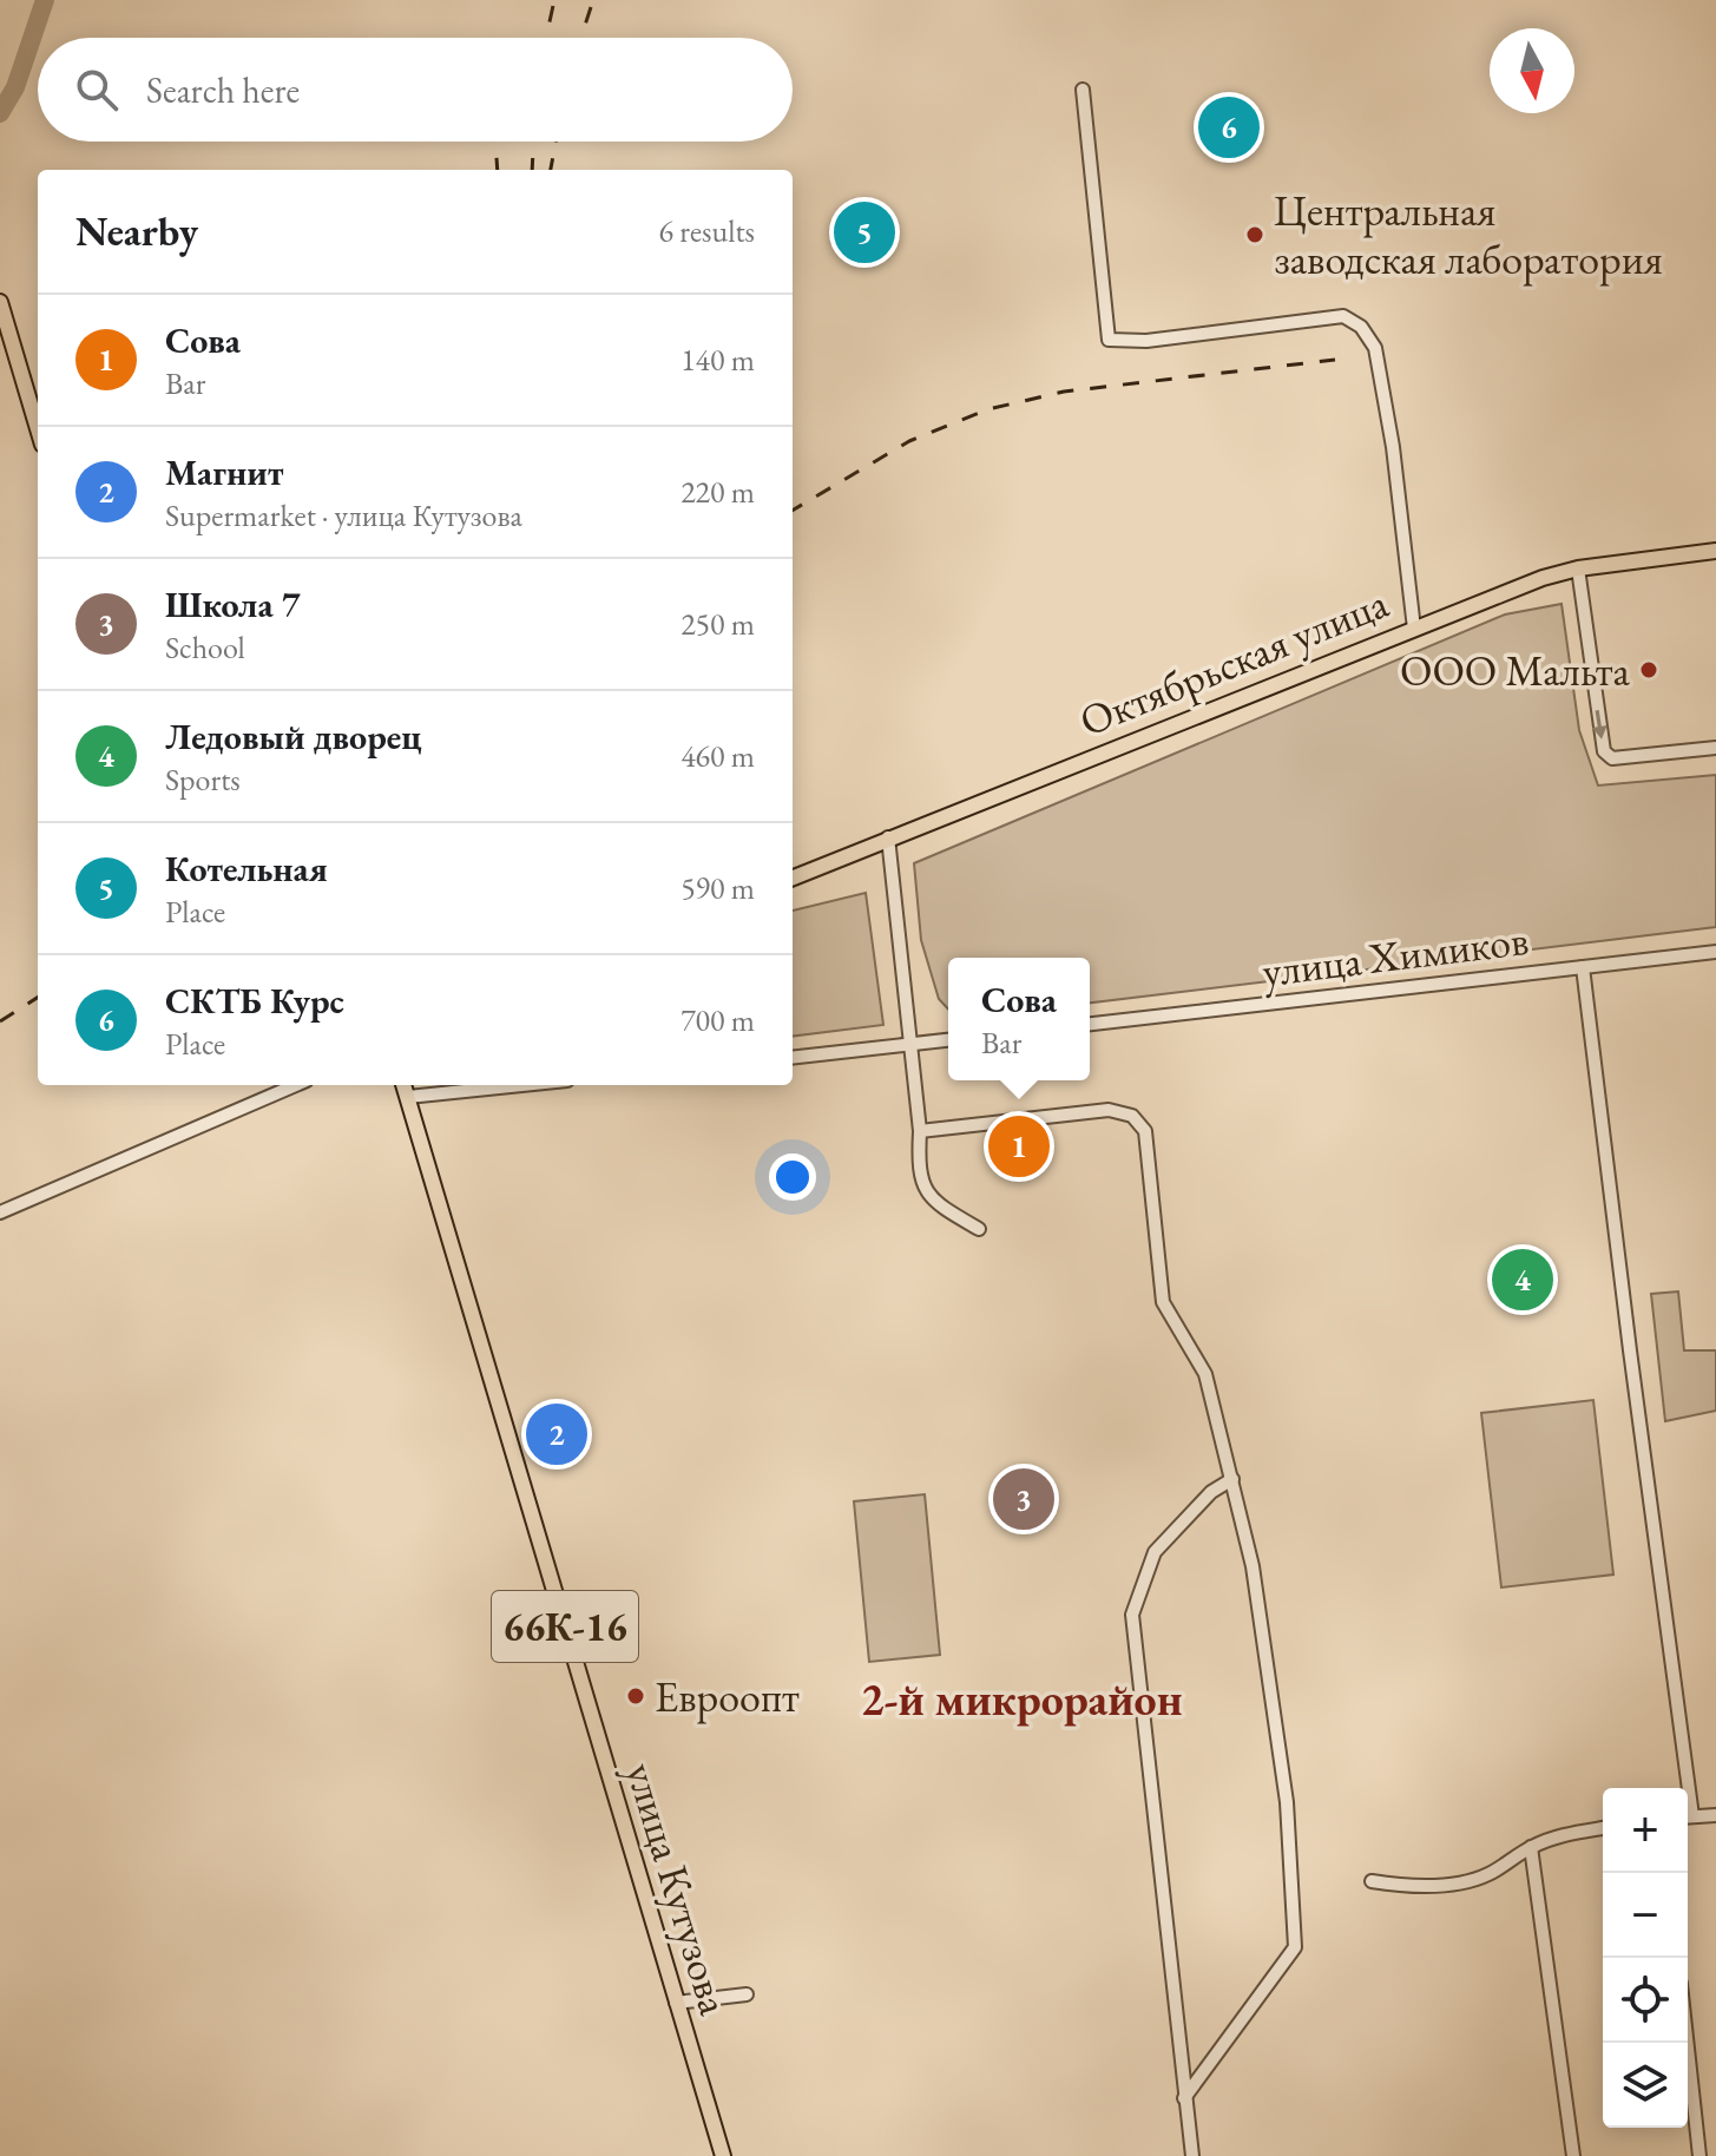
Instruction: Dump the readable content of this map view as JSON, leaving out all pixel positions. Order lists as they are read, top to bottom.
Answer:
{
  "streets": {
    "main road": ["Октябрьская улица", "66К-16", "улица Кутузова"],
    "street": ["улица Химиков"]
  },
  "crossings": [
    ["66К-16", "улица Кутузова"]
  ],
  "districts": ["2-й микрорайон"],
  "places": ["Центральная заводская лаборатория", "ООО Мальта", "Евроопт"],
  "north": "bottom",
  "page": {
    "search": "Search here",
    "pins": [
      "6",
      "5",
      "1",
      "4",
      "2",
      "3"
    ],
    "heading": ["Nearby", "6 results"],
    "list": [
      {
        "mark": "1",
        "name": "Сова",
        "note": "Bar",
        "value": "140 m"
      },
      {
        "mark": "2",
        "name": "Магнит",
        "note": "Supermarket · улица Кутузова",
        "value": "220 m"
      },
      {
        "mark": "3",
        "name": "Школа 7",
        "note": "School",
        "value": "250 m"
      },
      {
        "mark": "4",
        "name": "Ледовый дворец",
        "note": "Sports",
        "value": "460 m"
      },
      {
        "mark": "5",
        "name": "Котельная",
        "note": "Place",
        "value": "590 m"
      },
      {
        "mark": "6",
        "name": "СКТБ Курс",
        "note": "Place",
        "value": "700 m"
      }
    ],
    "popup": ["Сова", "Bar"],
    "map_buttons": ["+", "−"]
  }
}
